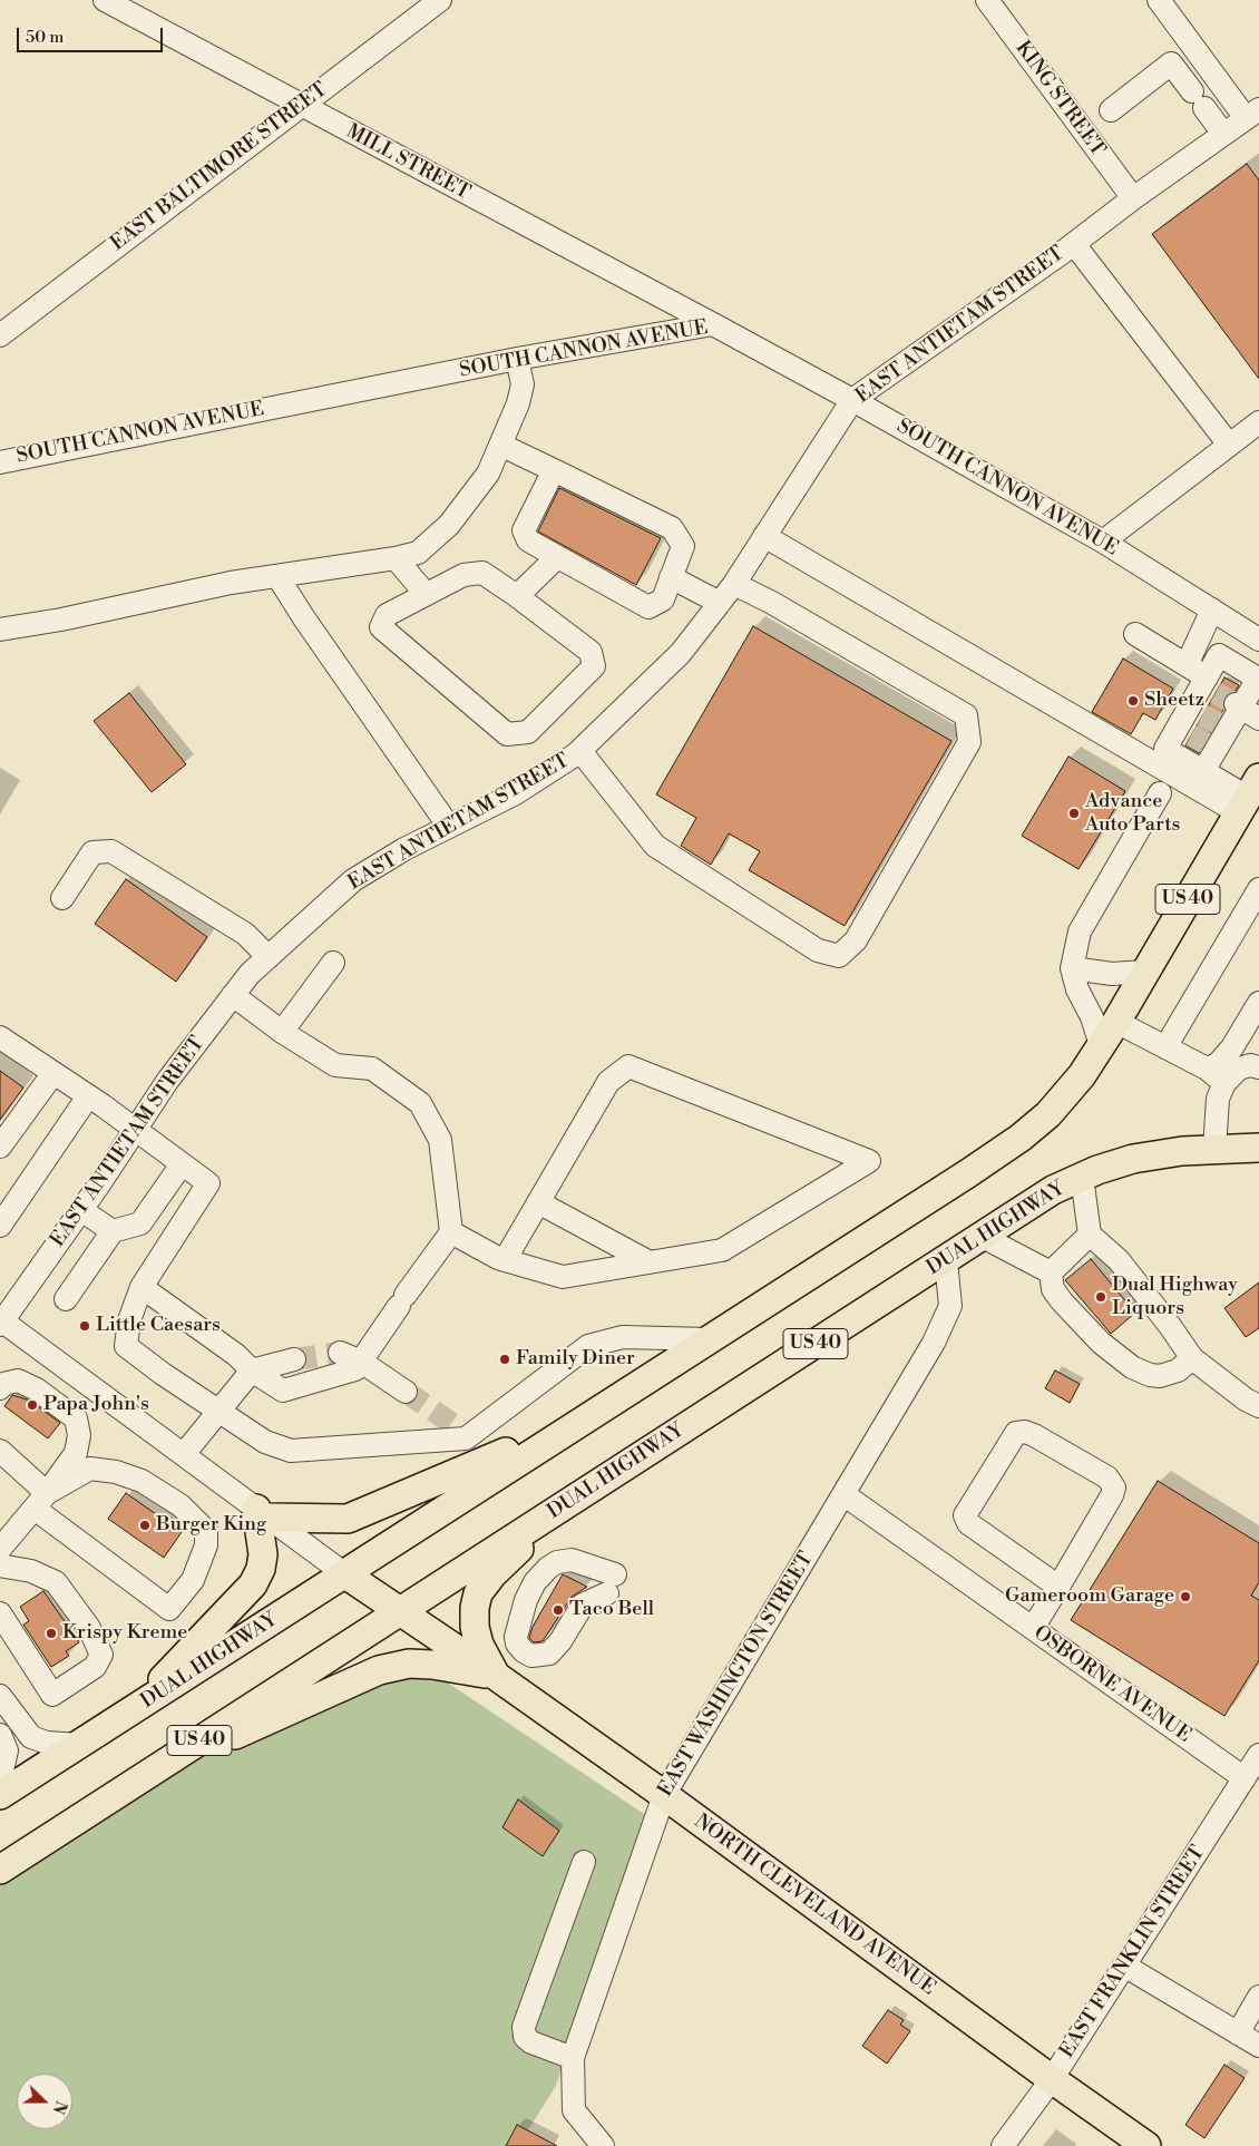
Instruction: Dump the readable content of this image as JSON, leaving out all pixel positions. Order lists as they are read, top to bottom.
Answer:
{
  "streets": {
    "main road": ["US 40", "DUAL HIGHWAY", "NORTH CLEVELAND AVENUE"],
    "street": [
      "KING STREET",
      "MILL STREET",
      "EAST BALTIMORE STREET",
      "EAST ANTIETAM STREET",
      "SOUTH CANNON AVENUE",
      "EAST WASHINGTON STREET",
      "OSBORNE AVENUE",
      "EAST FRANKLIN STREET"
    ]
  },
  "crossings": [
    ["KING STREET", "EAST ANTIETAM STREET"],
    ["MILL STREET", "EAST BALTIMORE STREET"],
    ["MILL STREET", "SOUTH CANNON AVENUE"],
    ["EAST ANTIETAM STREET", "SOUTH CANNON AVENUE"],
    ["US 40", "DUAL HIGHWAY"],
    ["DUAL HIGHWAY", "EAST WASHINGTON STREET"],
    ["DUAL HIGHWAY", "NORTH CLEVELAND AVENUE"],
    ["EAST WASHINGTON STREET", "OSBORNE AVENUE"],
    ["EAST WASHINGTON STREET", "NORTH CLEVELAND AVENUE"],
    ["OSBORNE AVENUE", "EAST FRANKLIN STREET"],
    ["NORTH CLEVELAND AVENUE", "EAST FRANKLIN STREET"]
  ],
  "places": [
    "Sheetz",
    "Advance Auto Parts",
    "Dual Highway Liquors",
    "Little Caesars",
    "Family Diner",
    "Papa John's",
    "Burger King",
    "Gameroom Garage",
    "Taco Bell",
    "Krispy Kreme"
  ],
  "scale_bar": "50 m",
  "north": "right"
}
